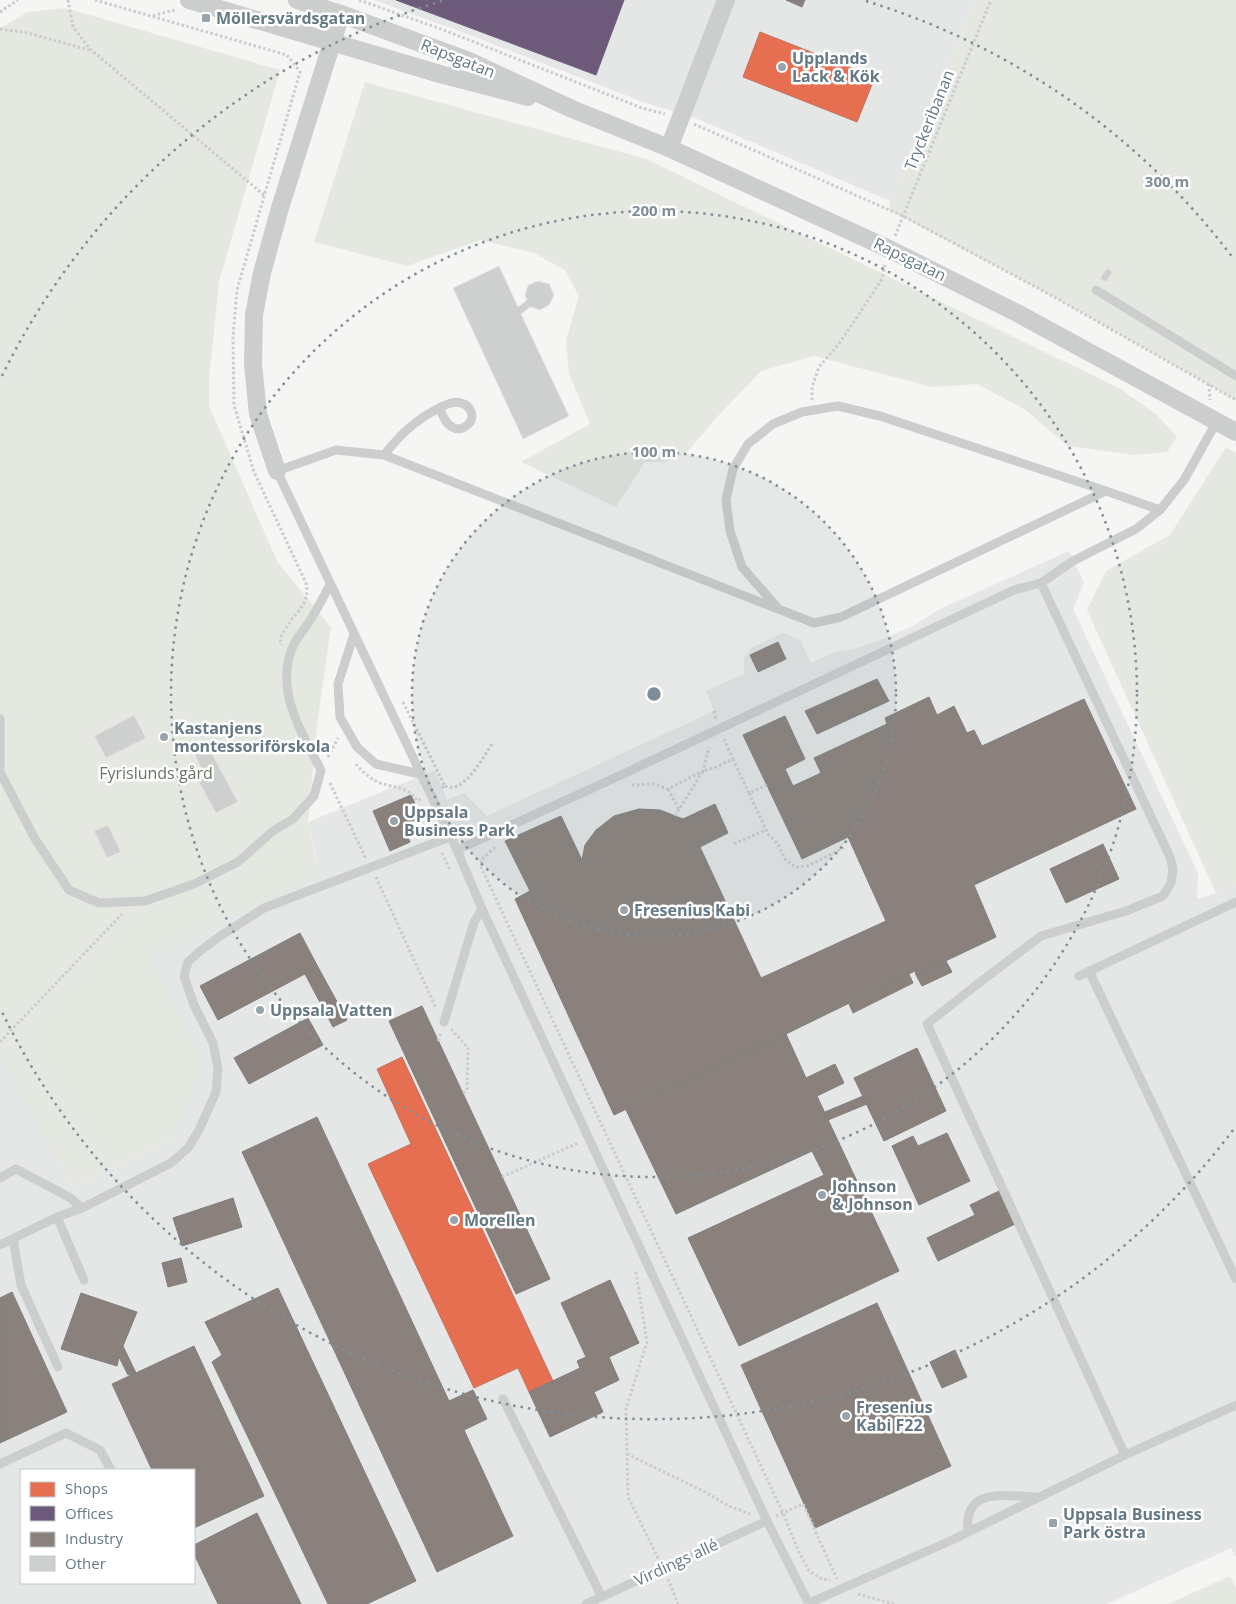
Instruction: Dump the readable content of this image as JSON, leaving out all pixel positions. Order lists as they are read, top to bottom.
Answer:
{
  "streets": {
    "street": ["Rapsgatan"],
    "lane": ["Virdings allé"],
    "path": ["Tryckeribanan"]
  },
  "crossings": [
    ["Rapsgatan", "Tryckeribanan"]
  ],
  "parks": ["Fyrislunds gård"],
  "places": {
    "transit": ["Möllersvärdsgatan", "Uppsala Business Park östra"],
    "other": [
      "Upplands Lack & Kök",
      "Kastanjens montessoriförskola",
      "Uppsala Business Park",
      "Fresenius Kabi",
      "Uppsala Vatten",
      "Johnson & Johnson",
      "Morellen",
      "Fresenius Kabi F22"
    ]
  },
  "legend": [
    "Shops",
    "Offices",
    "Industry",
    "Other"
  ],
  "rings": ["300 m", "200 m", "100 m"]
}
